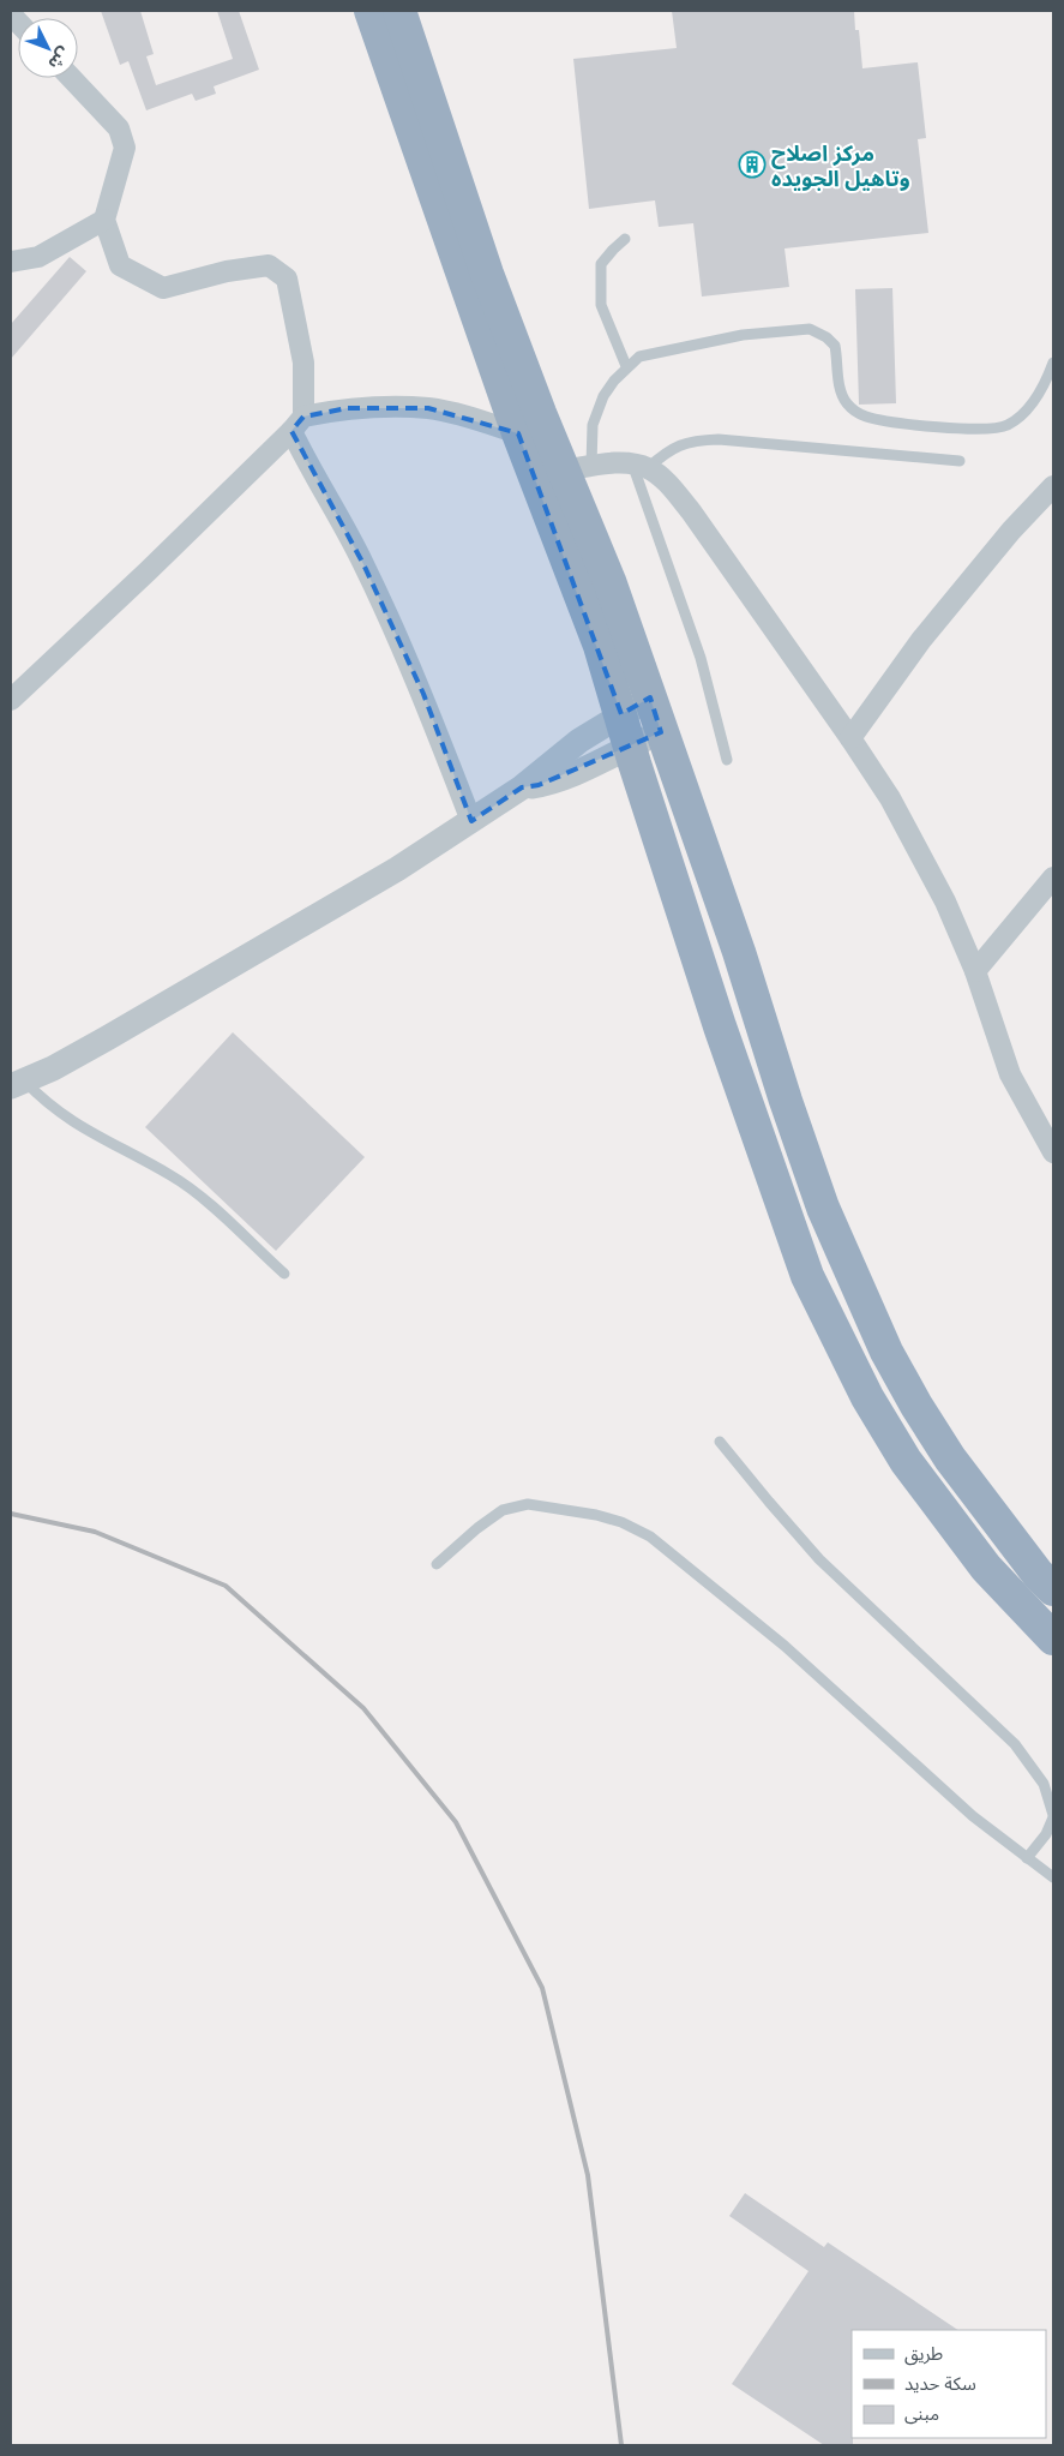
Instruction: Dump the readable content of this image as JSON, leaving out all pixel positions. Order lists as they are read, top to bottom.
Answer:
{
  "places": {
    "building": ["مركز اصلاح وتاهيل الجويده"]
  },
  "legend": ["طريق", "سكة حديد", "مبنى"],
  "north": "bottom right"
}
